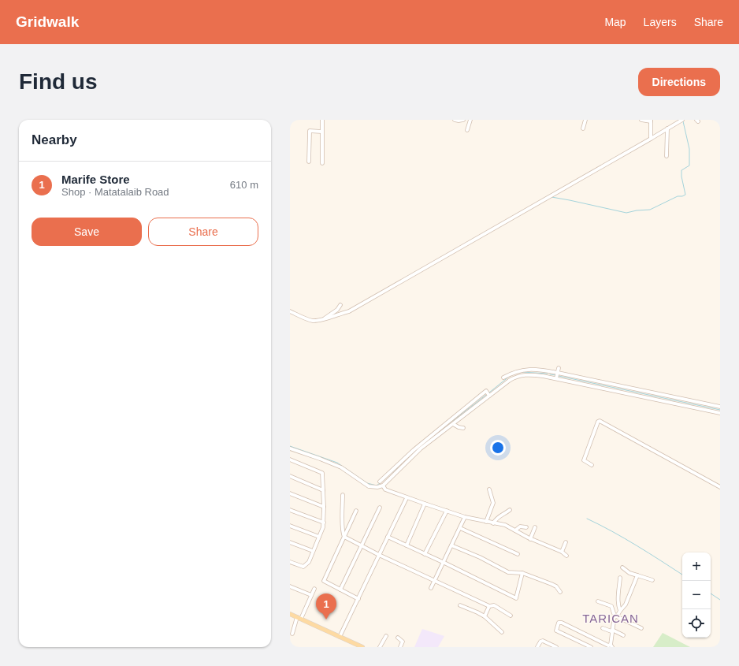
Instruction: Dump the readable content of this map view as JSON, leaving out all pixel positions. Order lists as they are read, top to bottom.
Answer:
{
  "districts": ["TARICAN"],
  "page": {
    "header": "Gridwalk",
    "nav": ["Map", "Layers", "Share"],
    "buttons": [
      "Directions",
      ["Save", "Share"]
    ],
    "title": "Find us",
    "heading": "Nearby",
    "list": [
      {
        "mark": "1",
        "name": "Marife Store",
        "note": "Shop · Matatalaib Road",
        "value": "610 m"
      }
    ],
    "map_buttons": ["+", "−"],
    "pins": "1"
  }
}
